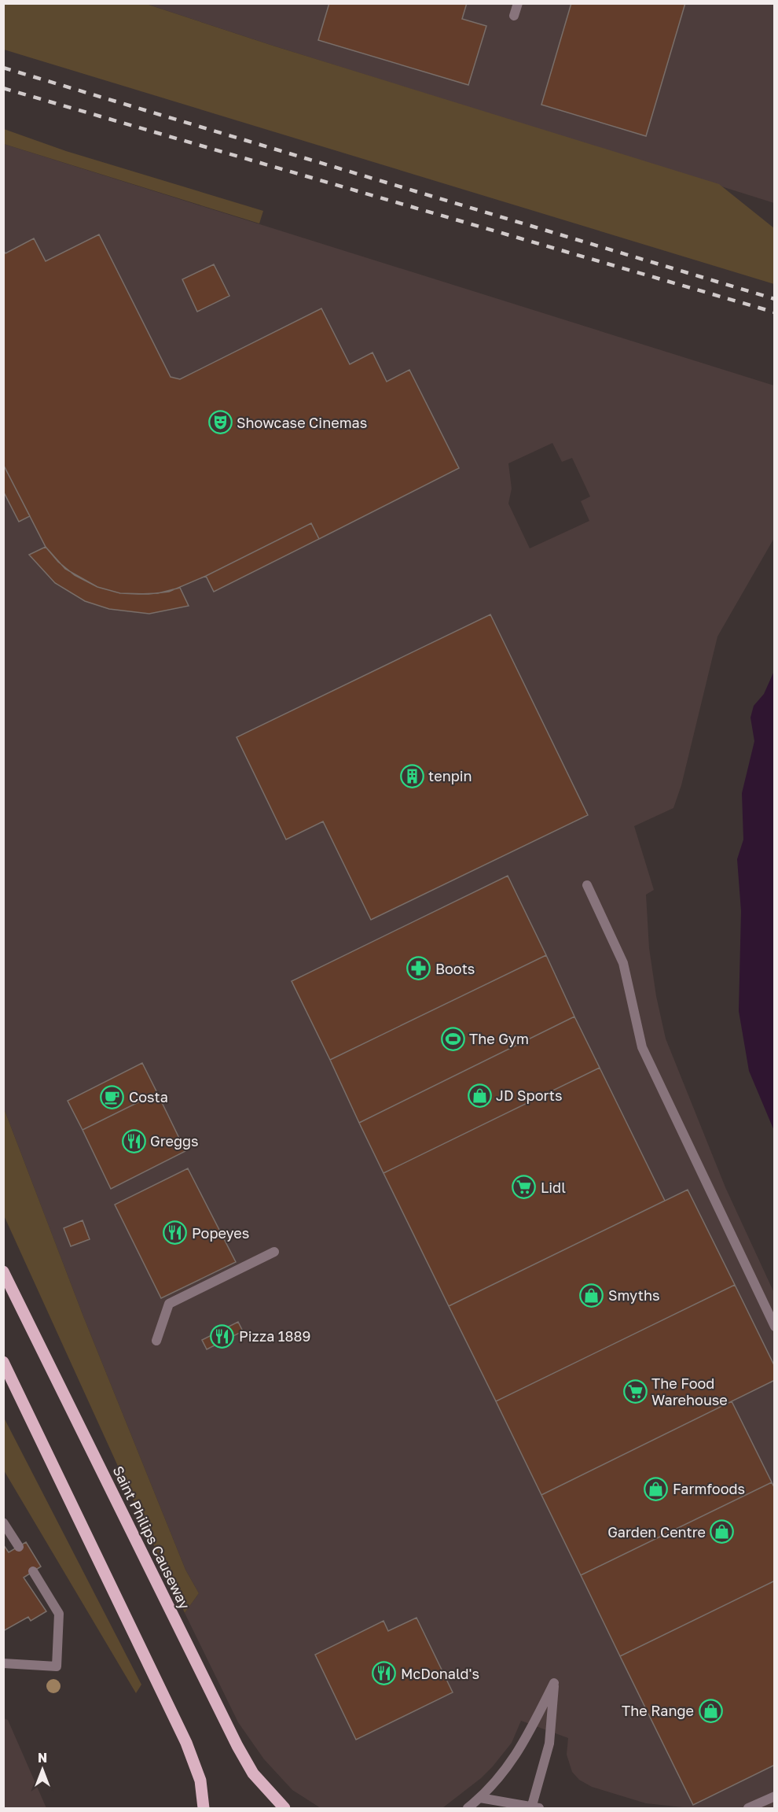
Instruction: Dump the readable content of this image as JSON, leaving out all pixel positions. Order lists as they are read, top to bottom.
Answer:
{
  "streets": {
    "main road": ["Saint Philips Causeway"]
  },
  "places": {
    "theatre": ["Showcase Cinemas"],
    "building": ["tenpin"],
    "pharmacy": ["Boots"],
    "sports": ["The Gym"],
    "shop": [
      "JD Sports",
      "Smyths",
      "Farmfoods",
      "Garden Centre",
      "The Range"
    ],
    "cafe": ["Costa"],
    "restaurant": [
      "Greggs",
      "Popeyes",
      "Pizza 1889",
      "McDonald's"
    ],
    "supermarket": ["Lidl", "The Food Warehouse"]
  },
  "north": "top"
}
